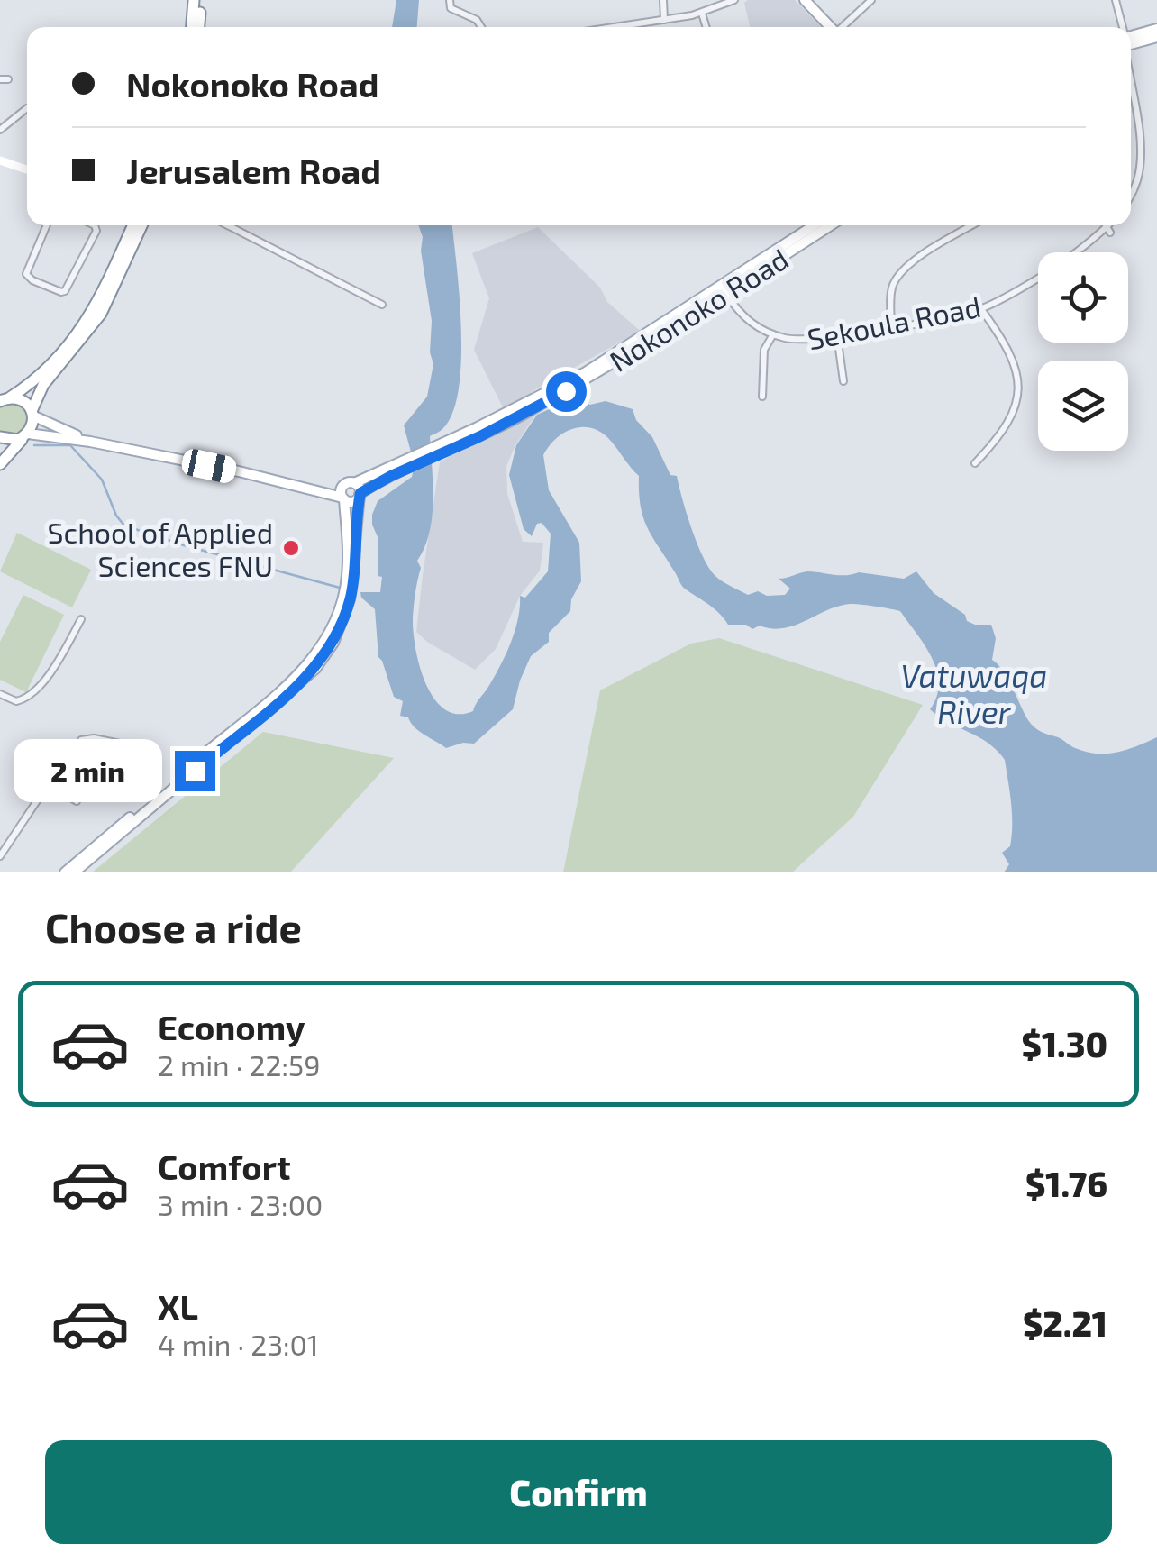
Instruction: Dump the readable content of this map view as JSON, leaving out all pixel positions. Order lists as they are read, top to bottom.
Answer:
{
  "streets": {
    "main road": ["Nokonoko Road"],
    "street": ["Sekoula Road"]
  },
  "crossings": [
    ["Nokonoko Road", "Sekoula Road"]
  ],
  "water": ["Vatuwaqa River"],
  "places": ["School of Applied Sciences FNU"],
  "page": {
    "banner": ["Nokonoko Road", "Jerusalem Road"],
    "bubble": "2 min",
    "heading": "Choose a ride",
    "list": [
      {
        "name": "Economy",
        "note": "2 min · 22:59",
        "value": "$1.30"
      },
      {
        "name": "Comfort",
        "note": "3 min · 23:00",
        "value": "$1.76"
      },
      {
        "name": "XL",
        "note": "4 min · 23:01",
        "value": "$2.21"
      }
    ],
    "buttons": "Confirm"
  }
}
